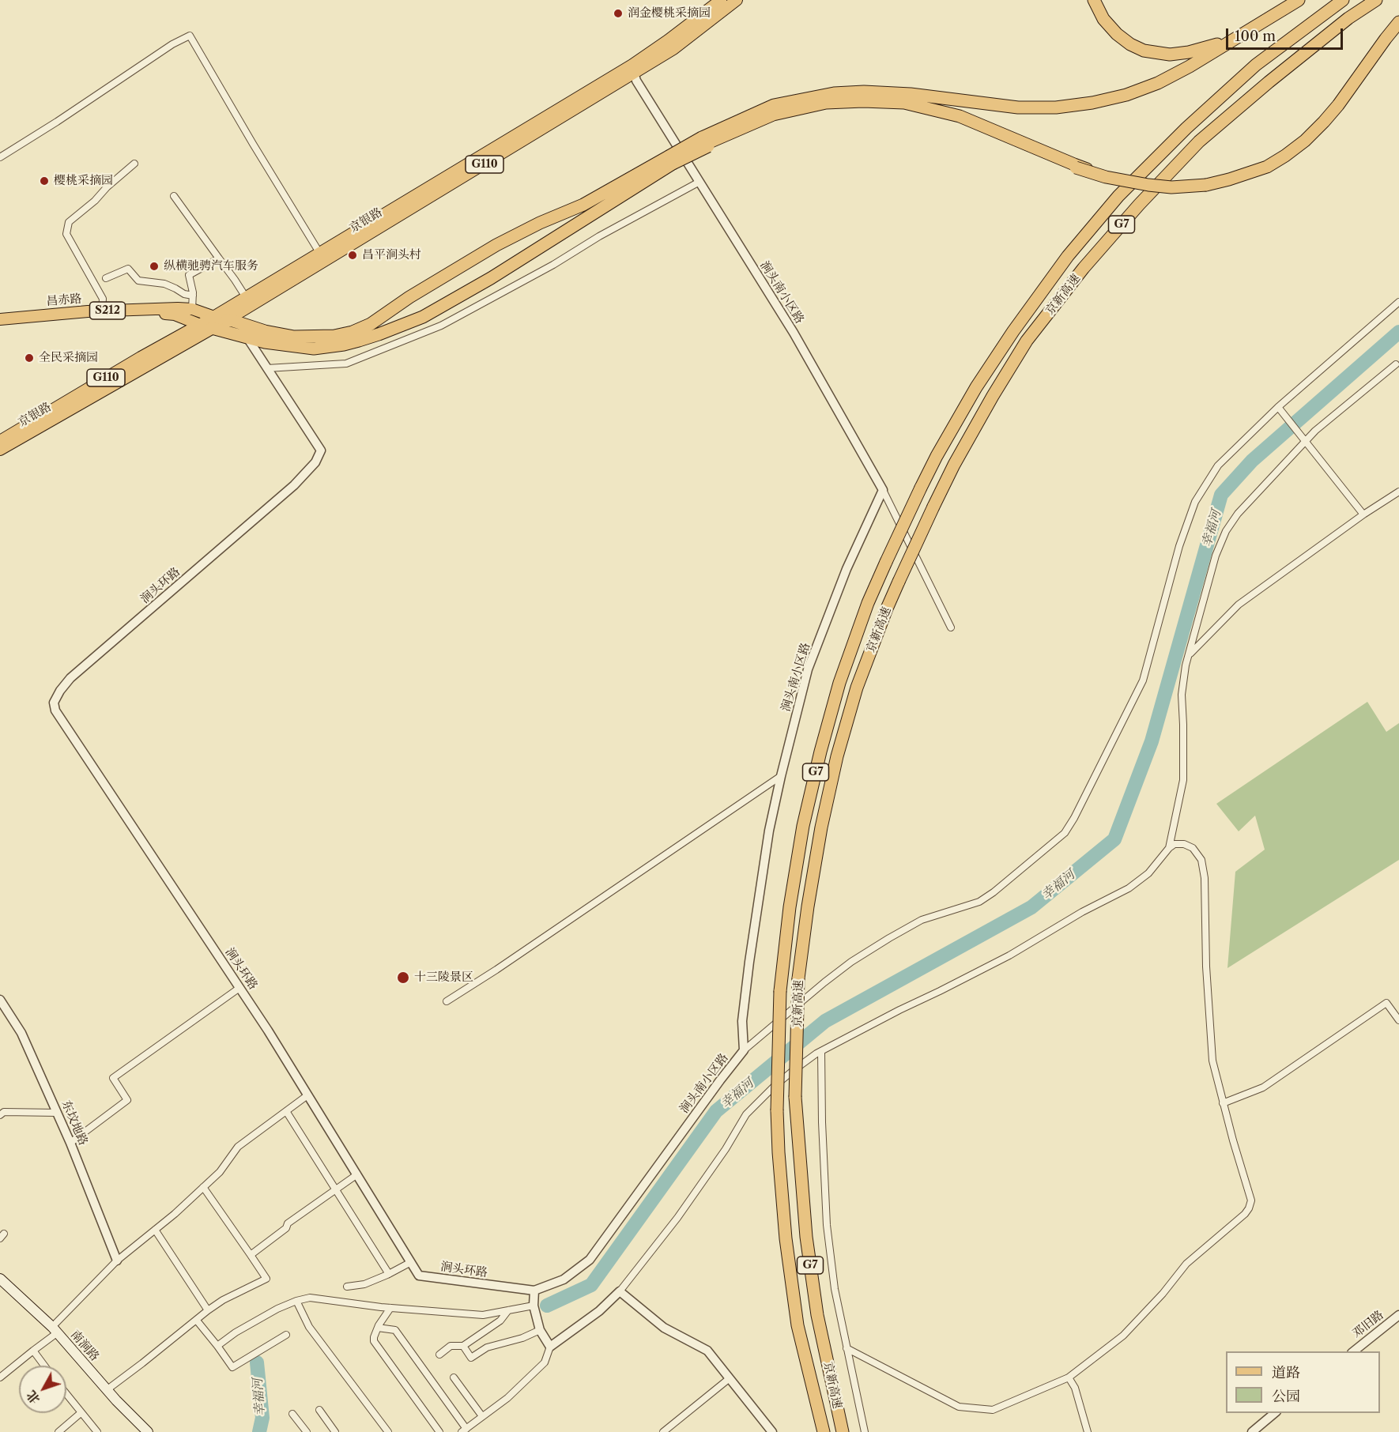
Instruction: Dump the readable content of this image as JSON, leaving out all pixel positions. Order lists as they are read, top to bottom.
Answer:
{
  "streets": {
    "highway": ["G7", "京新高速"],
    "main road": [
      "G110",
      "京银路",
      "昌赤路",
      "S212",
      "南涧路"
    ],
    "street": [
      "涧头南小区路",
      "涧头环路",
      "东坟地路",
      "邓旧路"
    ]
  },
  "crossings": [
    ["京银路", "涧头南小区路"],
    ["京银路", "昌赤路"],
    ["涧头南小区路", "涧头环路"]
  ],
  "water": ["幸福河"],
  "places": [
    "润金樱桃采摘园",
    "樱桃采摘园",
    "昌平涧头村",
    "纵横驰骋汽车服务",
    "全民采摘园",
    "十三陵景区"
  ],
  "legend": ["道路", "公园"],
  "scale_bar": "100 m",
  "north": "bottom left"
}
